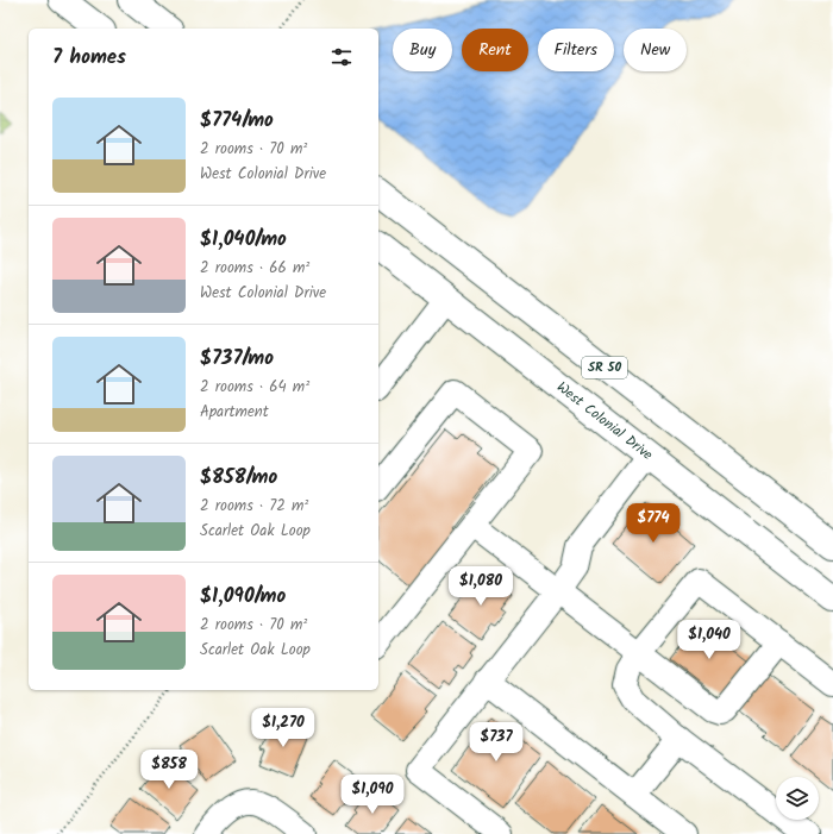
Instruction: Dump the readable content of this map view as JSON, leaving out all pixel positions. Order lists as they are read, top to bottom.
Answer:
{
  "streets": {
    "highway": ["SR 50", "West Colonial Drive"]
  },
  "page": {
    "chip": [
      "Buy",
      "Rent",
      "Filters",
      "New"
    ],
    "heading": "7 homes",
    "list": [
      {
        "name": "$774/mo",
        "note": "2 rooms · 70 m² · West Colonial Drive"
      },
      {
        "name": "$1,040/mo",
        "note": "2 rooms · 66 m² · West Colonial Drive"
      },
      {
        "name": "$737/mo",
        "note": "2 rooms · 64 m² · Apartment"
      },
      {
        "name": "$858/mo",
        "note": "2 rooms · 72 m² · Scarlet Oak Loop"
      },
      {
        "name": "$1,090/mo",
        "note": "2 rooms · 70 m² · Scarlet Oak Loop"
      }
    ],
    "price": [
      "$774",
      "$1,080",
      "$1,040",
      "$1,270",
      "$737",
      "$858",
      "$1,090"
    ]
  }
}
